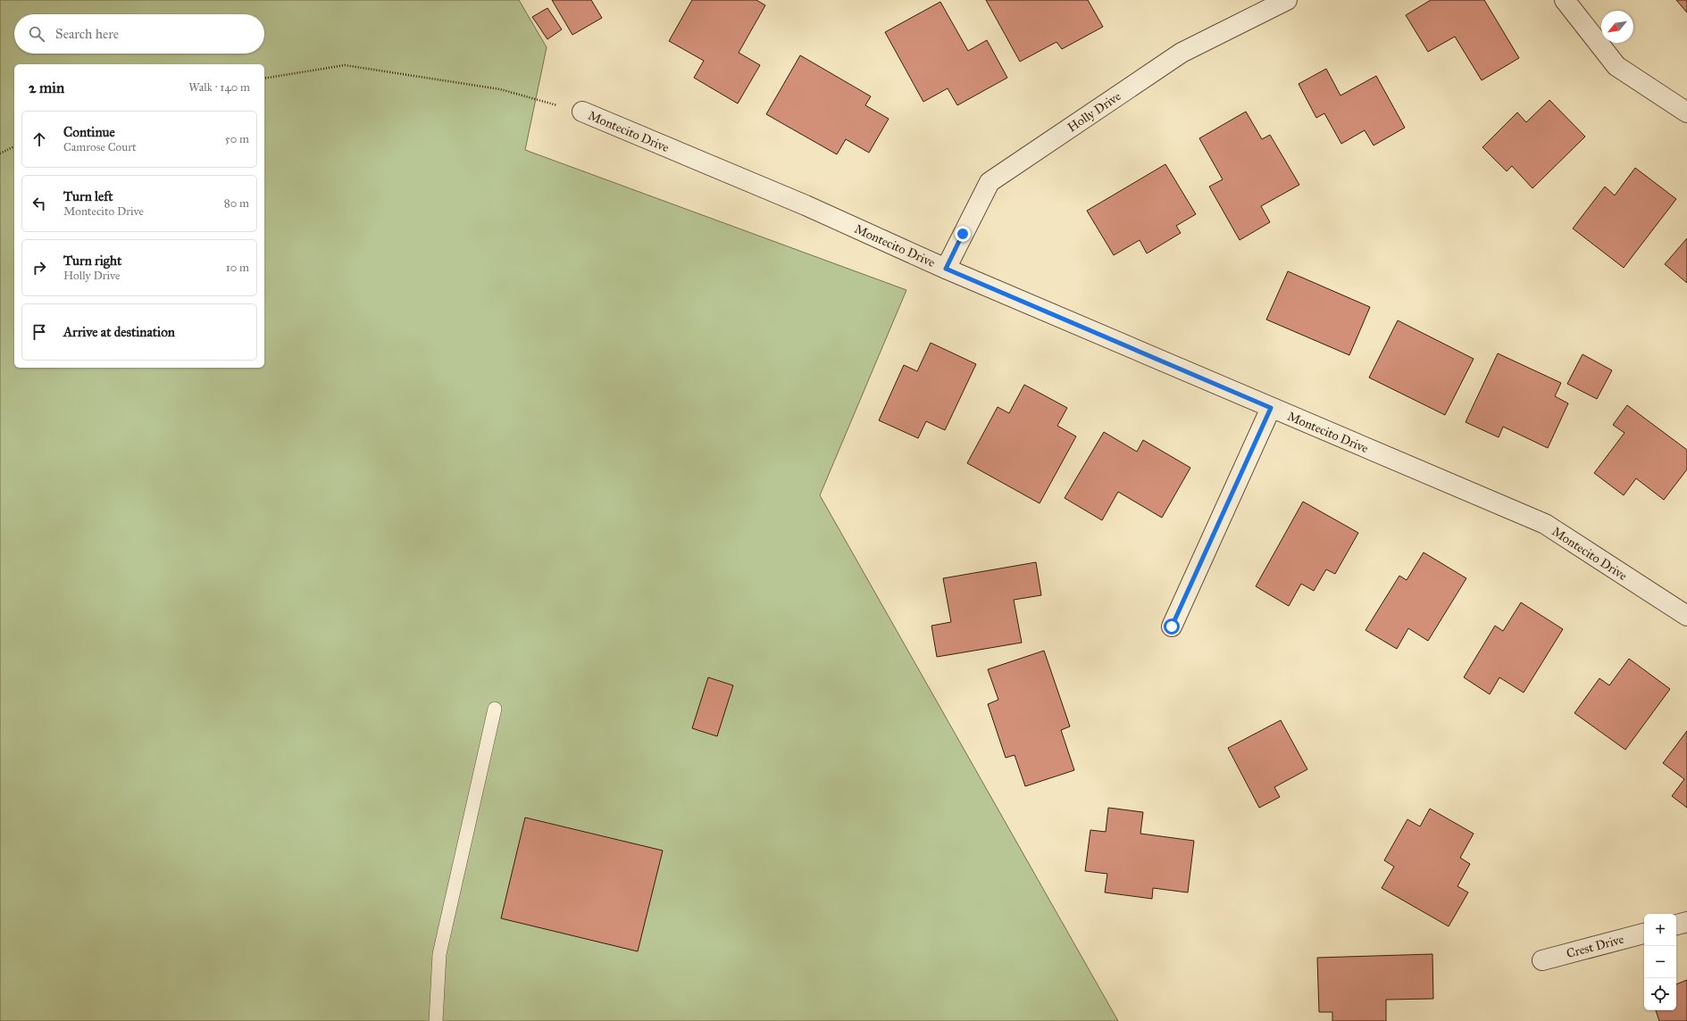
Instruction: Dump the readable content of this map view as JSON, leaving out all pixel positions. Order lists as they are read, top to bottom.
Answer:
{
  "streets": {
    "street": ["Holly Drive", "Montecito Drive", "Crest Drive"]
  },
  "crossings": [
    ["Holly Drive", "Montecito Drive"]
  ],
  "north": "bottom left",
  "page": {
    "search": "Search here",
    "heading": ["2 min", "Walk · 140 m"],
    "list": [
      ["Continue", "Camrose Court", "50 m"],
      ["Turn left", "Montecito Drive", "80 m"],
      ["Turn right", "Holly Drive", "10 m"],
      "Arrive at destination"
    ],
    "map_buttons": ["+", "−"]
  }
}
